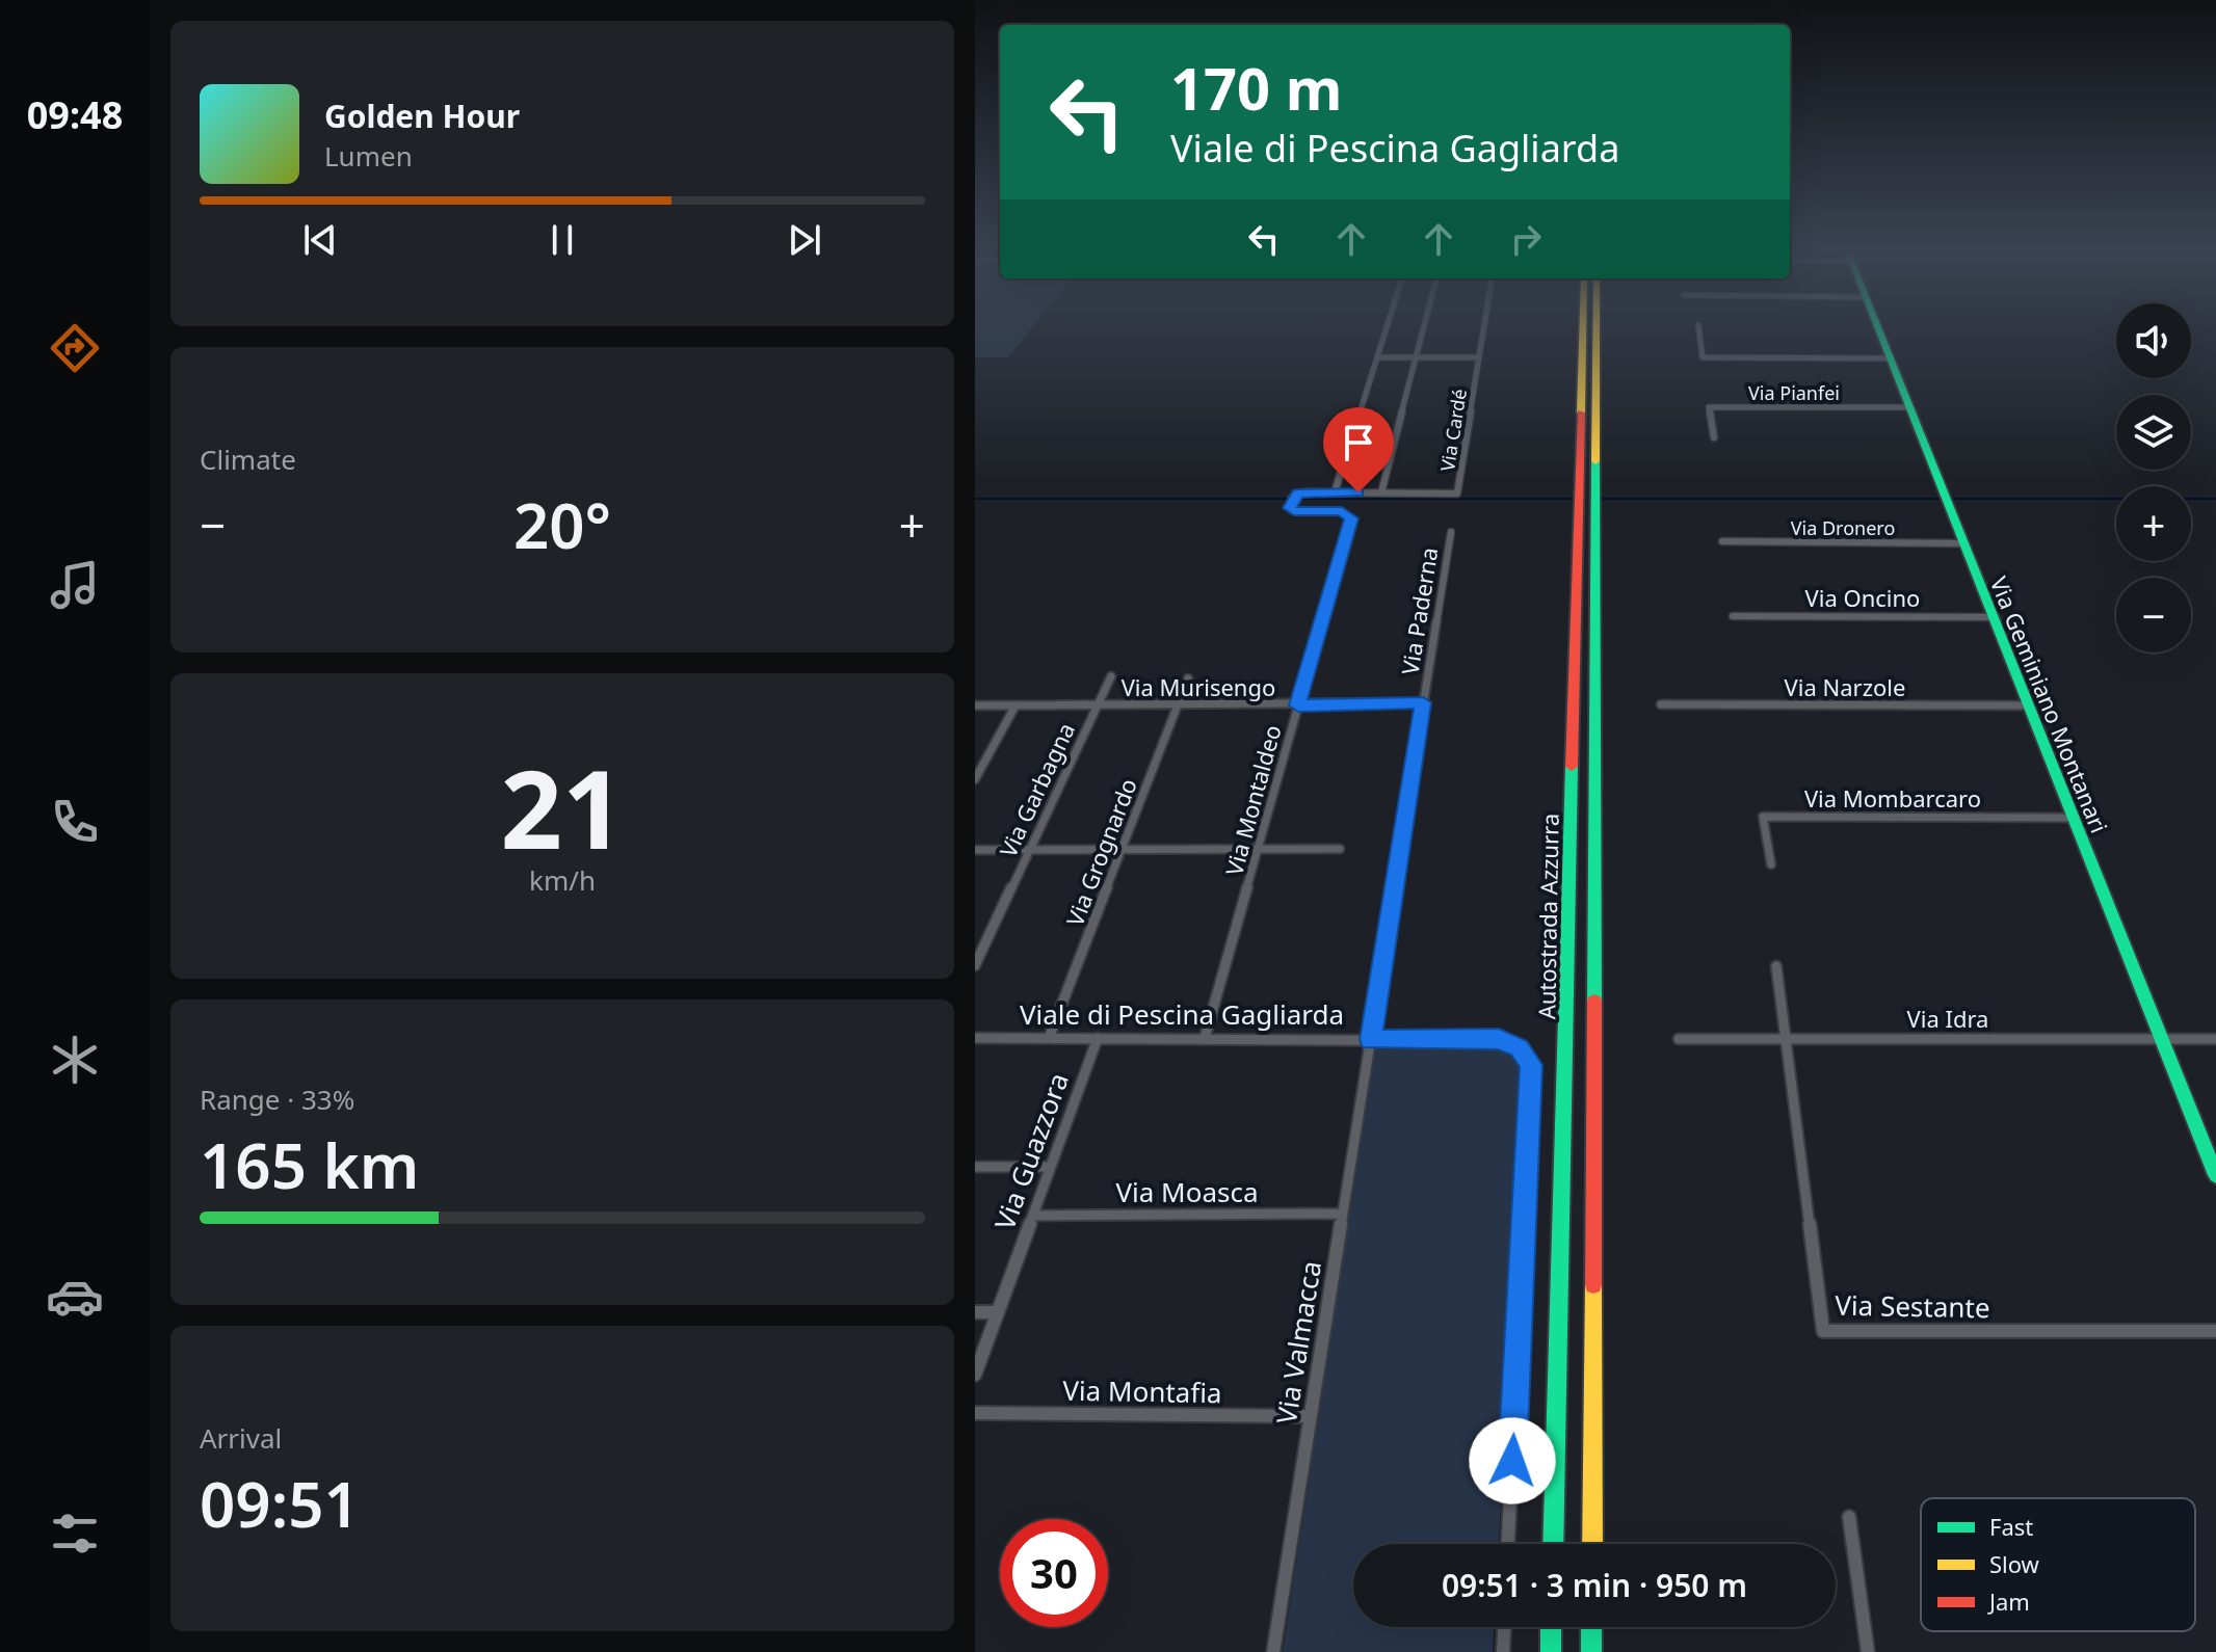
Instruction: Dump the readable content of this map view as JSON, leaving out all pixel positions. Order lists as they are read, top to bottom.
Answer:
{
  "streets": {
    "main road": ["Via Geminiano Montanari", "Autostrada Azzurra"],
    "street": [
      "Via Pianfei",
      "Via Cardé",
      "Via Dronero",
      "Via Oncino",
      "Via Paderna",
      "Via Murisengo",
      "Via Narzole",
      "Via Garbagna",
      "Via Mombarcaro",
      "Via Montaldeo",
      "Via Grognardo",
      "Viale di Pescina Gagliarda",
      "Via Idra",
      "Via Guazzora",
      "Via Moasca",
      "Via Sestante",
      "Via Valmacca",
      "Via Montafia"
    ]
  },
  "crossings": [
    ["Via Pianfei", "Via Geminiano Montanari"],
    ["Via Cardé", "Via Montaldeo"],
    ["Via Dronero", "Via Geminiano Montanari"],
    ["Via Oncino", "Via Geminiano Montanari"],
    ["Via Paderna", "Via Murisengo"],
    ["Via Paderna", "Viale di Pescina Gagliarda"],
    ["Via Paderna", "Via Valmacca"],
    ["Via Murisengo", "Via Garbagna"],
    ["Via Murisengo", "Via Montaldeo"],
    ["Via Murisengo", "Via Grognardo"],
    ["Via Narzole", "Via Geminiano Montanari"],
    ["Via Geminiano Montanari", "Via Mombarcaro"],
    ["Via Geminiano Montanari", "Via Idra"],
    ["Via Montaldeo", "Viale di Pescina Gagliarda"],
    ["Via Grognardo", "Viale di Pescina Gagliarda"],
    ["Viale di Pescina Gagliarda", "Via Guazzora"],
    ["Viale di Pescina Gagliarda", "Via Valmacca"],
    ["Via Idra", "Via Sestante"],
    ["Via Guazzora", "Via Moasca"],
    ["Via Moasca", "Via Valmacca"],
    ["Via Valmacca", "Via Montafia"]
  ],
  "legend": ["Fast", "Slow", "Jam"],
  "page": {
    "tabs": "09:48",
    "turn": ["170 m", "Viale di Pescina Gagliarda"],
    "song": ["Golden Hour", "Lumen"],
    "map_buttons": ["+", "−"],
    "tile": [
      "Climate",
      ["21", "km/h"],
      ["Range · 33%", "165 km"],
      ["Arrival", "09:51"]
    ],
    "heat": ["−", "20°", "+"],
    "limit": "30",
    "trip": "09:51 · 3 min · 950 m"
  }
}
